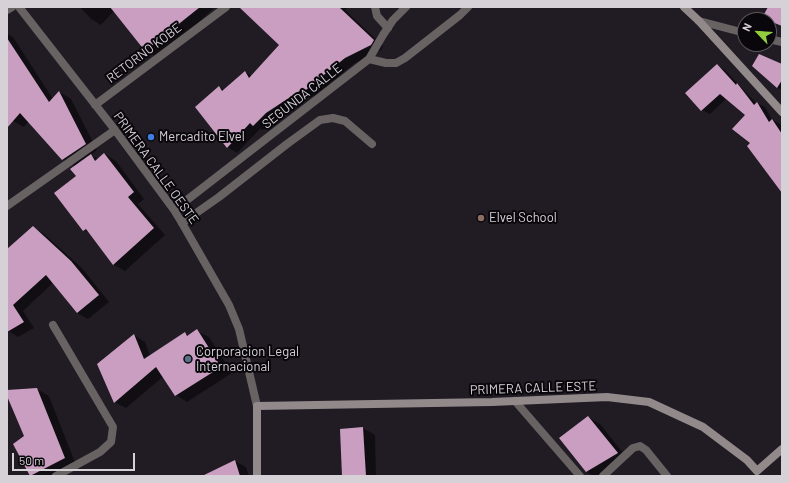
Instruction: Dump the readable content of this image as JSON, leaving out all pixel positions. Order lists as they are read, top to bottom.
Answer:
{
  "streets": {
    "street": [
      "RETORNO KOBE",
      "SEGUNDA CALLE",
      "PRIMERA CALLE OESTE",
      "PRIMERA CALLE ESTE"
    ]
  },
  "crossings": [
    ["RETORNO KOBE", "PRIMERA CALLE OESTE"],
    ["SEGUNDA CALLE", "PRIMERA CALLE OESTE"],
    ["PRIMERA CALLE OESTE", "PRIMERA CALLE ESTE"]
  ],
  "places": ["Mercadito Elvel", "Elvel School", "Corporacion Legal Internacional"],
  "scale_bar": "50 m",
  "north": "top left"
}
